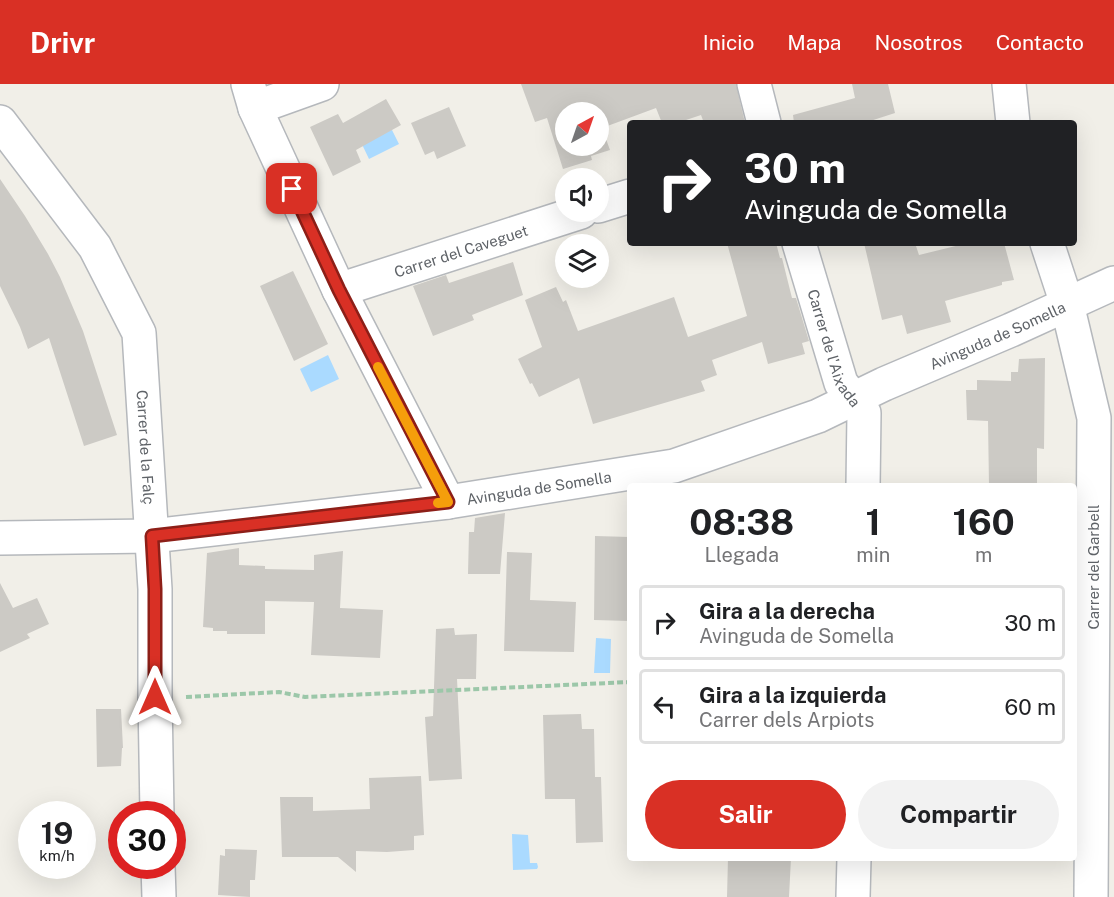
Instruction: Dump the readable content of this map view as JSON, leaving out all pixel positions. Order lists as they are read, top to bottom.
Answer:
{
  "streets": {
    "street": [
      "Carrer del Caveguet",
      "Avinguda de Somella",
      "Carrer de l'Aixada",
      "Carrer de la Falç",
      "Carrer del Garbell"
    ]
  },
  "crossings": [
    ["Avinguda de Somella", "Carrer de l'Aixada"],
    ["Avinguda de Somella", "Carrer de la Falç"],
    ["Avinguda de Somella", "Carrer del Garbell"]
  ],
  "north": "top right",
  "page": {
    "header": "Drivr",
    "nav": [
      "Inicio",
      "Mapa",
      "Nosotros",
      "Contacto"
    ],
    "turn": ["30 m", "Avinguda de Somella"],
    "eta": [
      "08:38",
      "Llegada",
      "1",
      "min",
      "160",
      "m"
    ],
    "list": [
      {
        "name": "Gira a la derecha",
        "note": "Avinguda de Somella",
        "value": "30 m"
      },
      {
        "name": "Gira a la izquierda",
        "note": "Carrer dels Arpiots",
        "value": "60 m"
      }
    ],
    "buttons": ["Salir", "Compartir"],
    "speed": "19 km/h",
    "limit": "30"
  }
}
